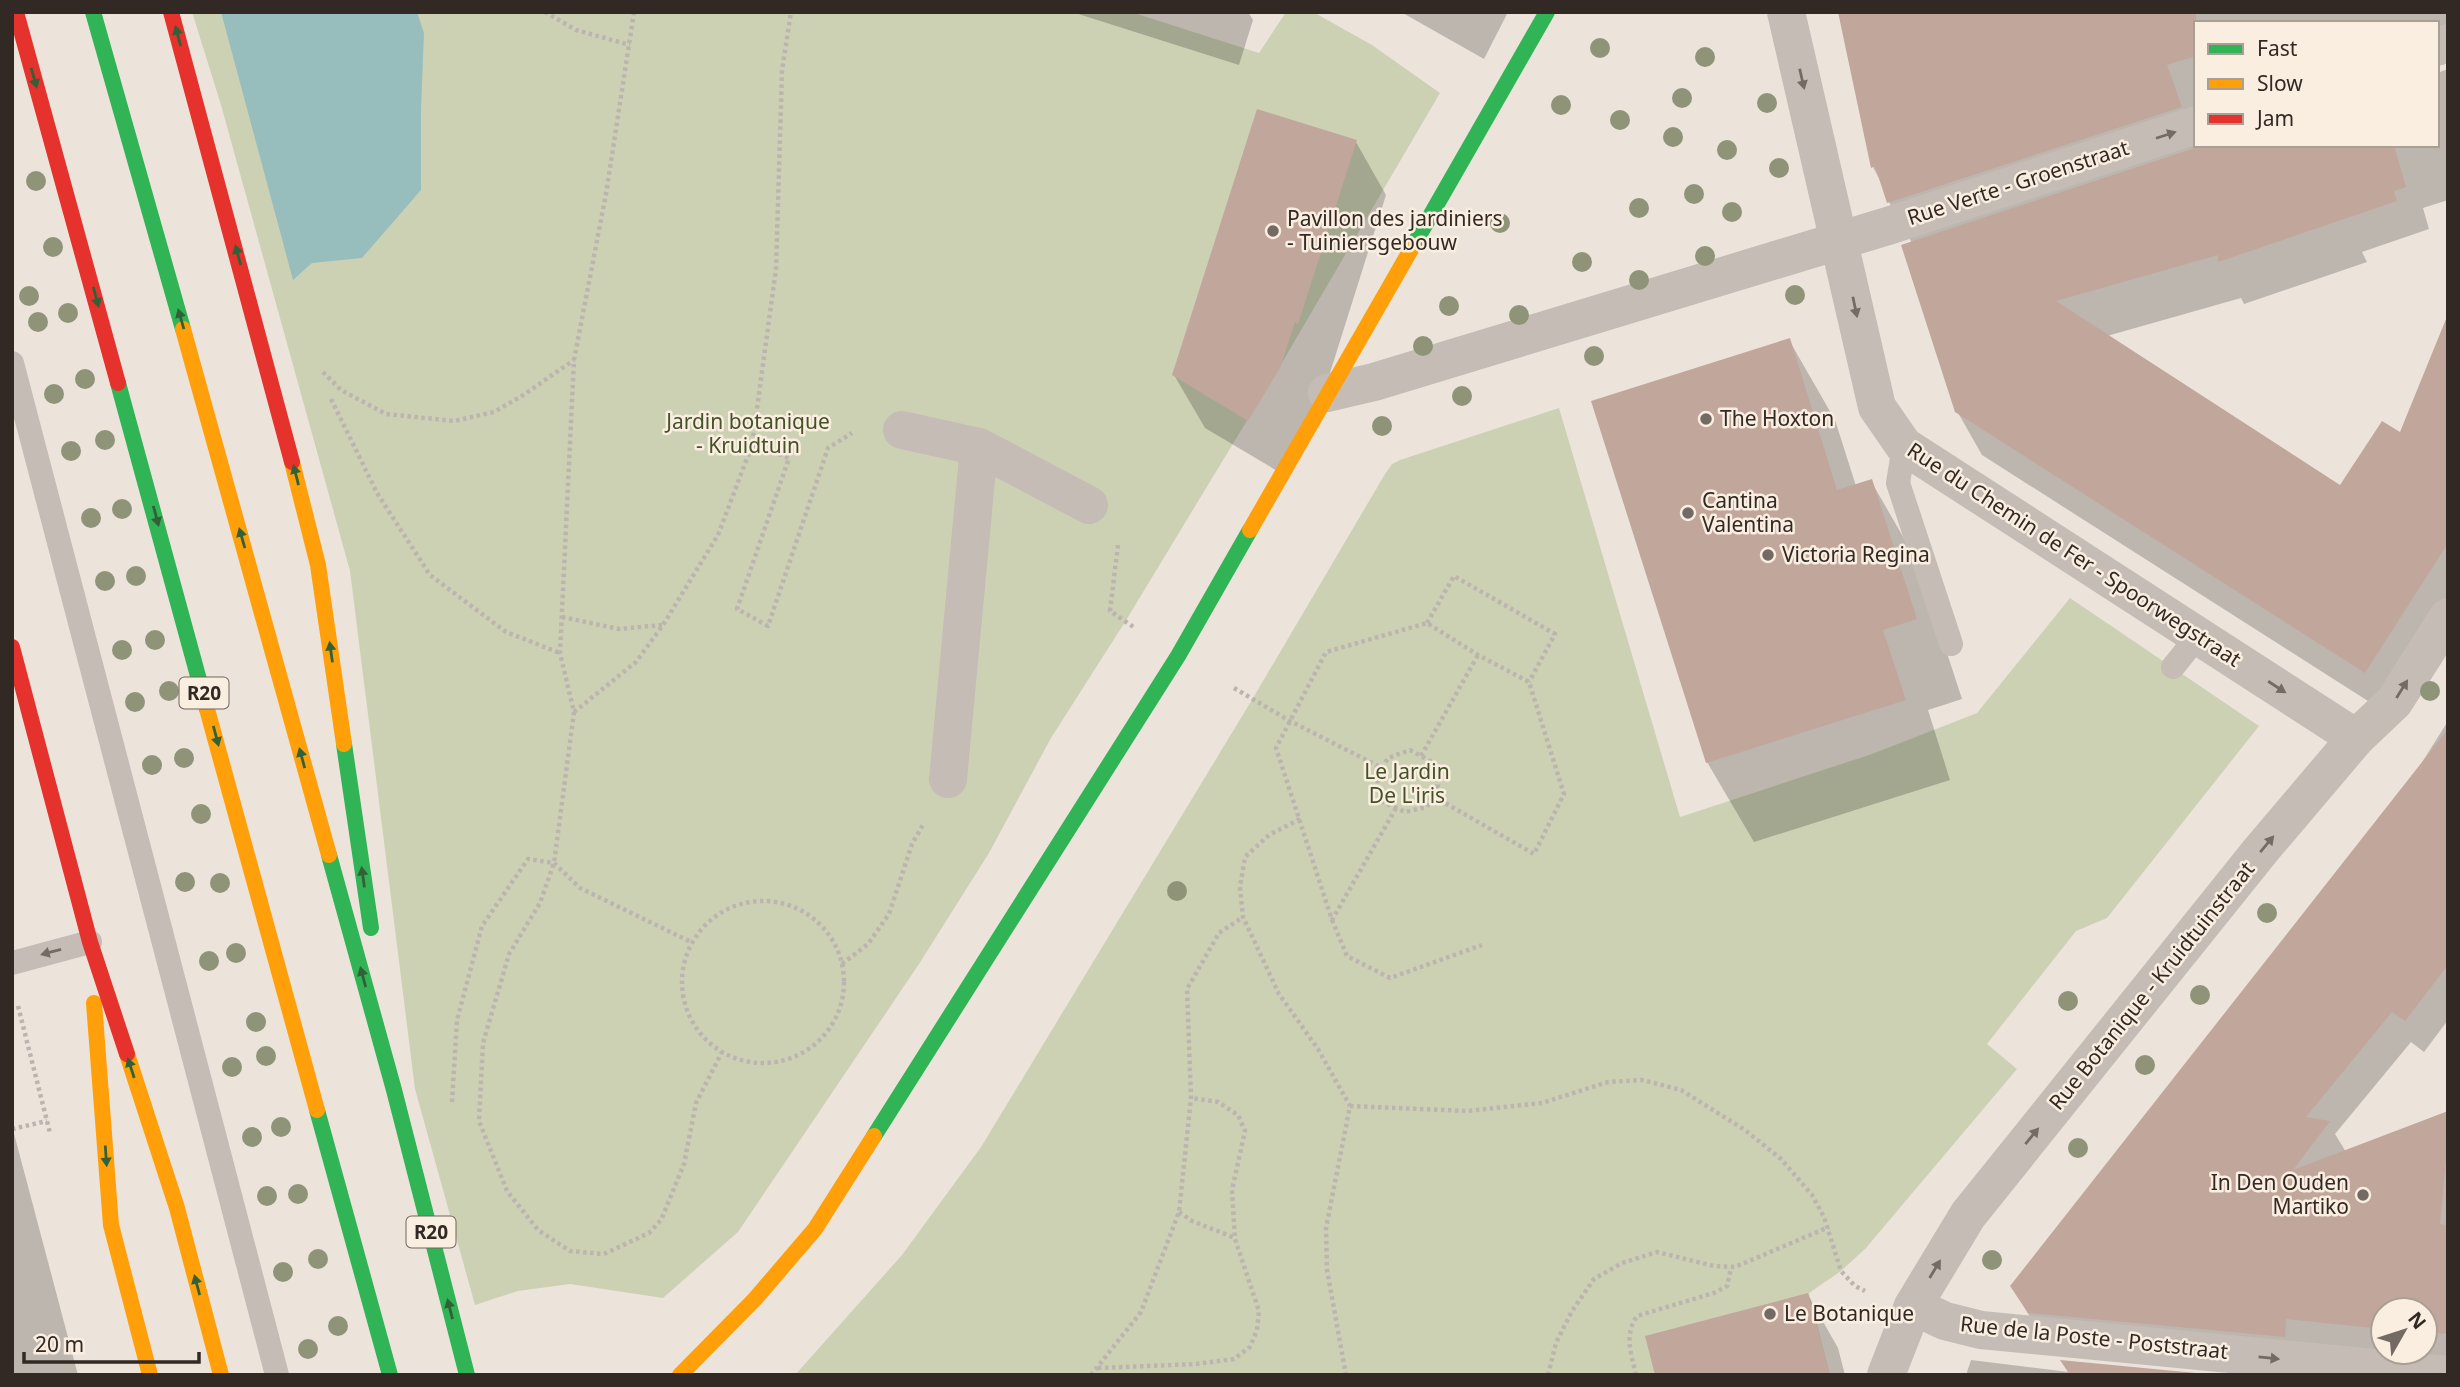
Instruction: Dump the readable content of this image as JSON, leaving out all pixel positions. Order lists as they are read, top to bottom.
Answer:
{
  "streets": {
    "main road": ["R20"],
    "street": [
      "Rue Verte - Groenstraat",
      "Rue du Chemin de Fer - Spoorwegstraat",
      "Rue Botanique - Kruidtuinstraat",
      "Rue de la Poste - Poststraat"
    ]
  },
  "crossings": [
    ["Rue Verte - Groenstraat", "Rue du Chemin de Fer - Spoorwegstraat"],
    ["Rue du Chemin de Fer - Spoorwegstraat", "Rue Botanique - Kruidtuinstraat"],
    ["Rue Botanique - Kruidtuinstraat", "Rue de la Poste - Poststraat"]
  ],
  "one_way": [
    "Rue Verte - Groenstraat",
    "Rue du Chemin de Fer - Spoorwegstraat",
    "Rue Botanique - Kruidtuinstraat",
    "Rue de la Poste - Poststraat"
  ],
  "parks": ["Jardin botanique - Kruidtuin", "Le Jardin De L'iris"],
  "places": [
    "Pavillon des jardiniers - Tuiniersgebouw",
    "The Hoxton",
    "Cantina Valentina",
    "Victoria Regina",
    "In Den Ouden Martiko",
    "Le Botanique"
  ],
  "legend": ["Fast", "Slow", "Jam"],
  "scale_bar": "20 m",
  "north": "top right"
}
